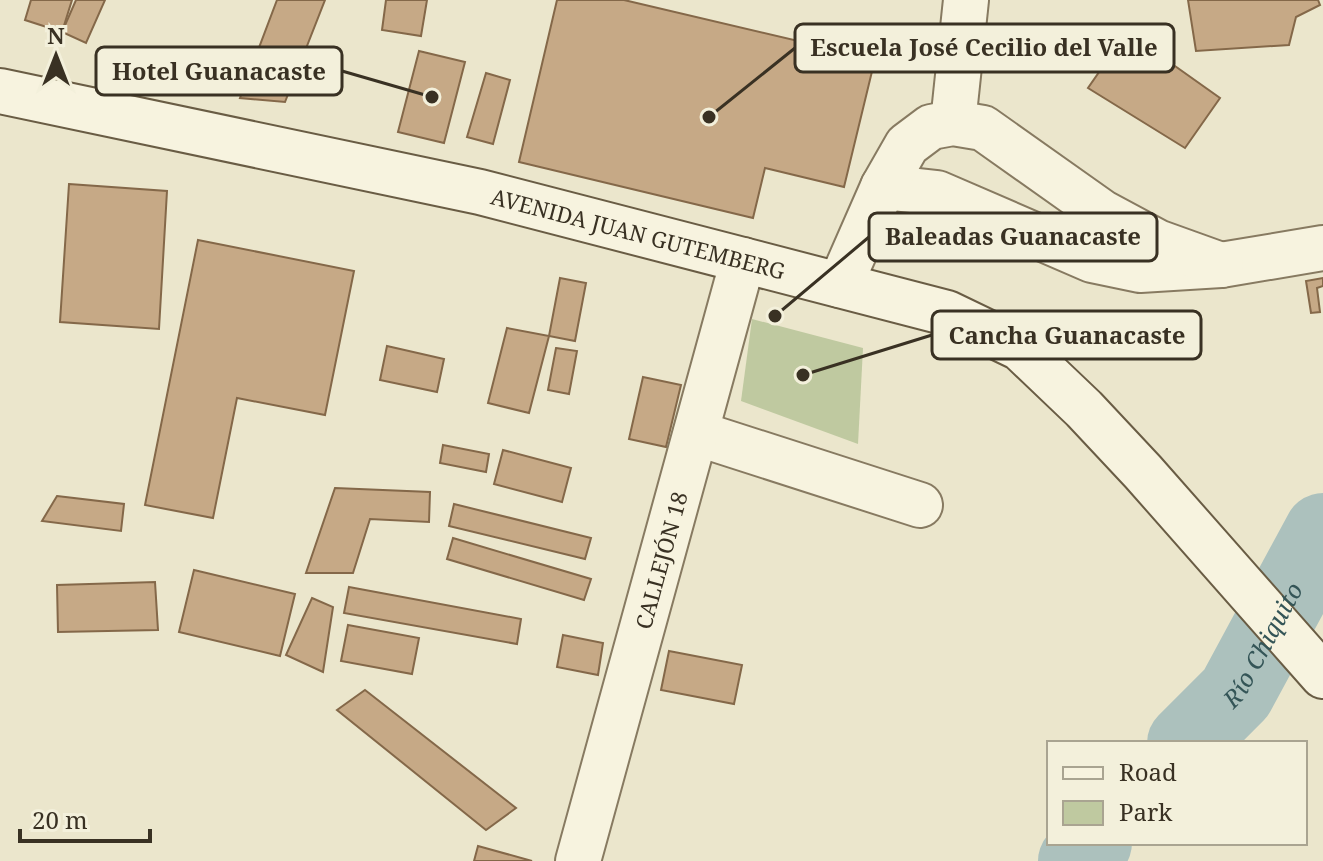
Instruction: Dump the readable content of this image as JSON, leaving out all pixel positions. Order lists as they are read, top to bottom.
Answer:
{
  "streets": {
    "street": ["AVENIDA JUAN GUTEMBERG", "CALLEJÓN 18"]
  },
  "crossings": [
    ["AVENIDA JUAN GUTEMBERG", "CALLEJÓN 18"]
  ],
  "water": ["Río Chiquito"],
  "places": [
    "Hotel Guanacaste",
    "Escuela José Cecilio del Valle",
    "Baleadas Guanacaste",
    "Cancha Guanacaste"
  ],
  "legend": ["Road", "Park"],
  "scale_bar": "20 m",
  "north": "top"
}
